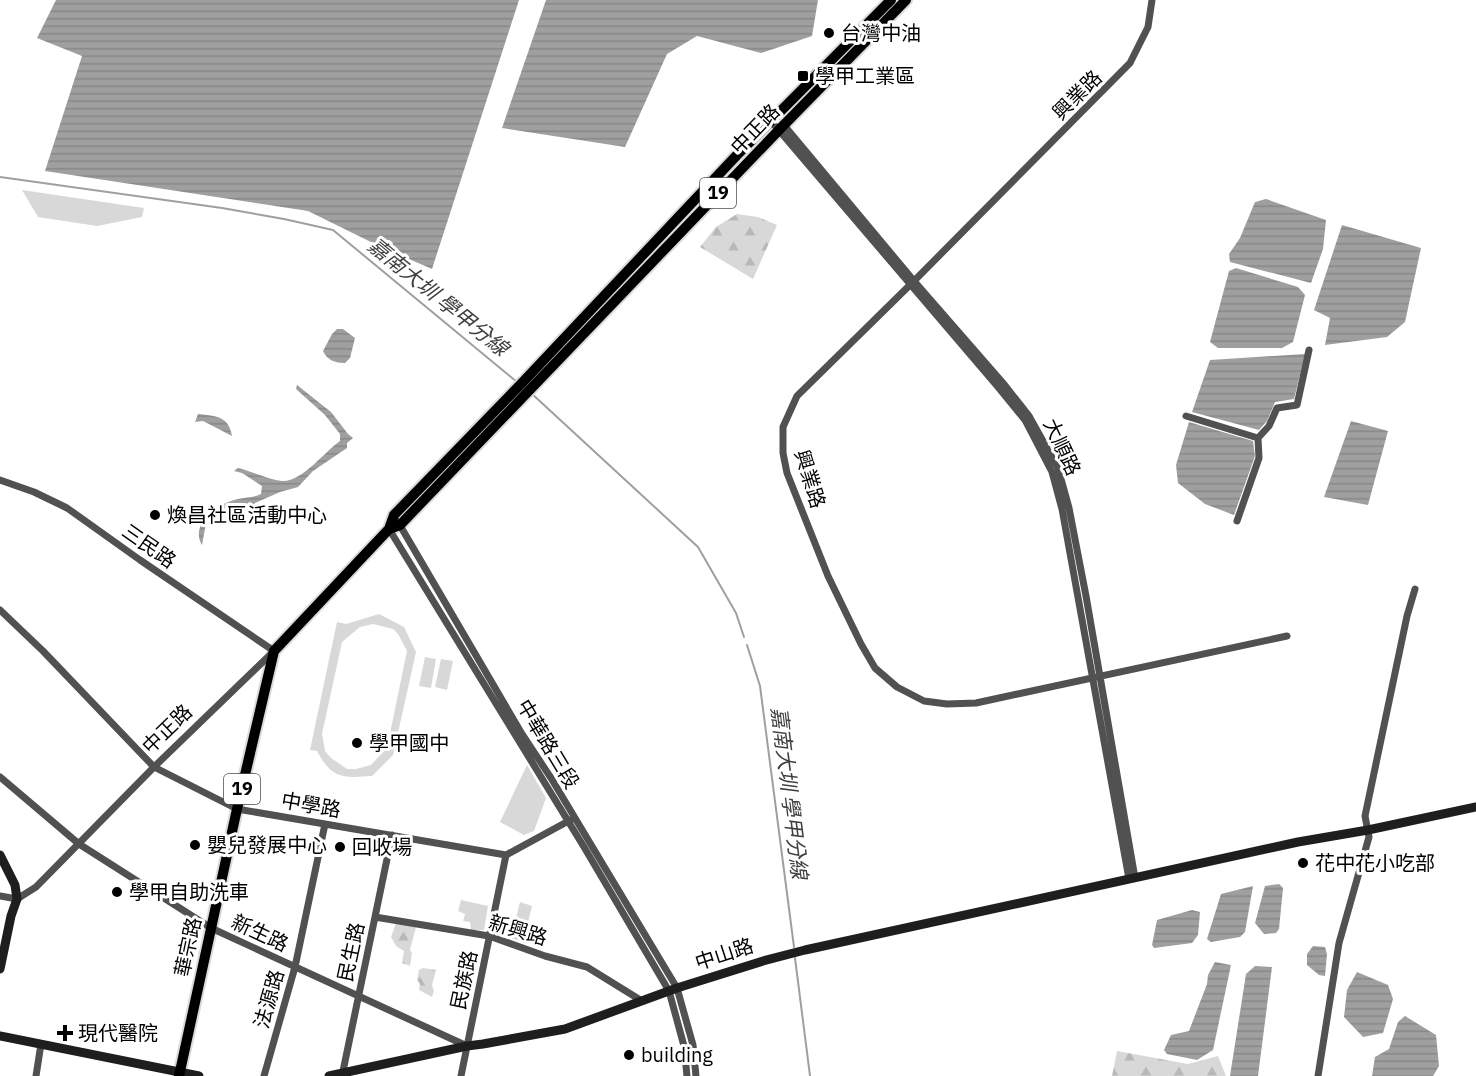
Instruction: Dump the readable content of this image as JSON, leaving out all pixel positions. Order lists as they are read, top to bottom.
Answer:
{
  "streets": {
    "main road": [
      "中正路",
      "19",
      "華宗路",
      "中山路"
    ],
    "street": [
      "興業路",
      "大順路",
      "三民路",
      "中華路三段",
      "中學路",
      "新興路",
      "新生路",
      "民生路",
      "民族路",
      "法源路"
    ]
  },
  "crossings": [
    ["興業路", "大順路"],
    ["中正路", "19"],
    ["中正路", "大順路"],
    ["中正路", "三民路"],
    ["中正路", "中華路三段"],
    ["中正路", "中學路"],
    ["中正路", "新生路"],
    ["中正路", "華宗路"],
    ["19", "中華路三段"],
    ["大順路", "中山路"],
    ["三民路", "華宗路"],
    ["中華路三段", "中山路"],
    ["中學路", "華宗路"],
    ["中學路", "民生路"],
    ["中學路", "民族路"],
    ["中學路", "法源路"],
    ["新興路", "民生路"],
    ["新興路", "中山路"],
    ["新興路", "民族路"],
    ["新生路", "華宗路"],
    ["新生路", "民生路"],
    ["新生路", "中山路"],
    ["新生路", "民族路"],
    ["新生路", "法源路"],
    ["民生路", "中山路"],
    ["中山路", "民族路"]
  ],
  "water": ["嘉南大圳 學甲分線"],
  "places": {
    "other": [
      "台灣中油",
      "煥昌社區活動中心",
      "學甲國中",
      "嬰兒發展中心",
      "回收場",
      "花中花小吃部",
      "學甲自助洗車",
      "building"
    ],
    "transit": ["學甲工業區"],
    "health": ["現代醫院"]
  }
}
